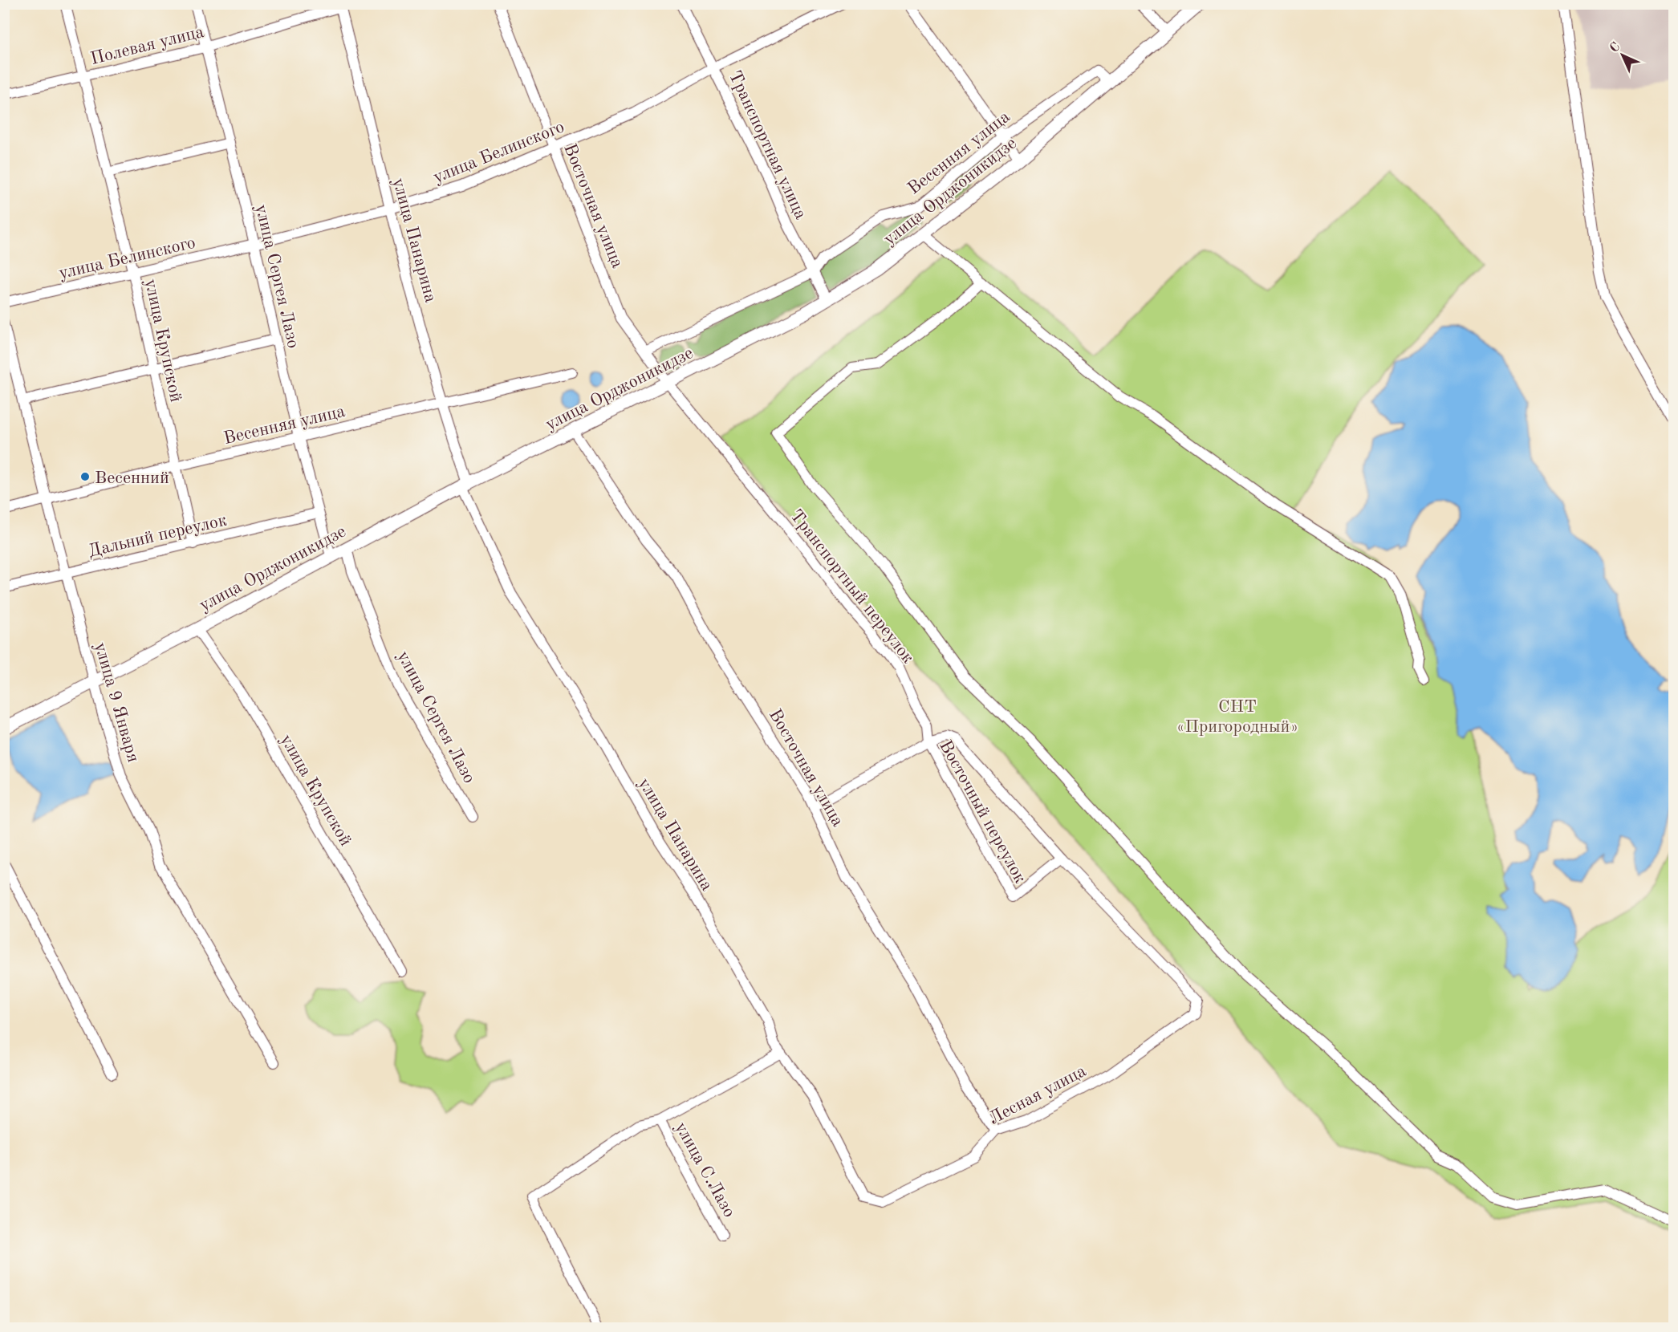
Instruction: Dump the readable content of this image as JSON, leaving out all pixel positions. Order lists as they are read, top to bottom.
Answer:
{
  "streets": {
    "main road": ["улица Орджоникидзе"],
    "street": [
      "Полевая улица",
      "Транспортная улица",
      "улица Белинского",
      "Весенняя улица",
      "Восточная улица",
      "улица Панарина",
      "улица Сергея Лазо",
      "улица Крупской",
      "Дальний переулок",
      "Транспортный переулок",
      "улица 9 Января",
      "Восточный переулок",
      "Лесная улица",
      "улица С.Лазо"
    ]
  },
  "crossings": [
    ["Полевая улица", "улица Панарина"],
    ["Полевая улица", "улица Сергея Лазо"],
    ["Полевая улица", "улица Крупской"],
    ["Транспортная улица", "улица Белинского"],
    ["Транспортная улица", "Весенняя улица"],
    ["Транспортная улица", "улица Орджоникидзе"],
    ["улица Белинского", "Восточная улица"],
    ["улица Белинского", "улица Панарина"],
    ["улица Белинского", "улица Сергея Лазо"],
    ["улица Белинского", "улица Крупской"],
    ["Весенняя улица", "улица Орджоникидзе"],
    ["Весенняя улица", "Восточная улица"],
    ["Весенняя улица", "улица Панарина"],
    ["Весенняя улица", "улица Сергея Лазо"],
    ["Весенняя улица", "улица Крупской"],
    ["Весенняя улица", "улица 9 Января"],
    ["улица Орджоникидзе", "Восточная улица"],
    ["улица Орджоникидзе", "улица Панарина"],
    ["улица Орджоникидзе", "улица Сергея Лазо"],
    ["улица Орджоникидзе", "улица Крупской"],
    ["улица Орджоникидзе", "Транспортный переулок"],
    ["улица Орджоникидзе", "улица 9 Января"],
    ["Восточная улица", "Транспортный переулок"],
    ["Восточная улица", "Восточный переулок"],
    ["Восточная улица", "Лесная улица"],
    ["улица Панарина", "Лесная улица"],
    ["улица Сергея Лазо", "Дальний переулок"],
    ["улица Крупской", "Дальний переулок"],
    ["Дальний переулок", "улица 9 Января"],
    ["Транспортный переулок", "Восточный переулок"],
    ["Восточный переулок", "Лесная улица"]
  ],
  "parks": ["СНТ «Пригородный»"],
  "places": ["Весенний"],
  "north": "top left"
}
